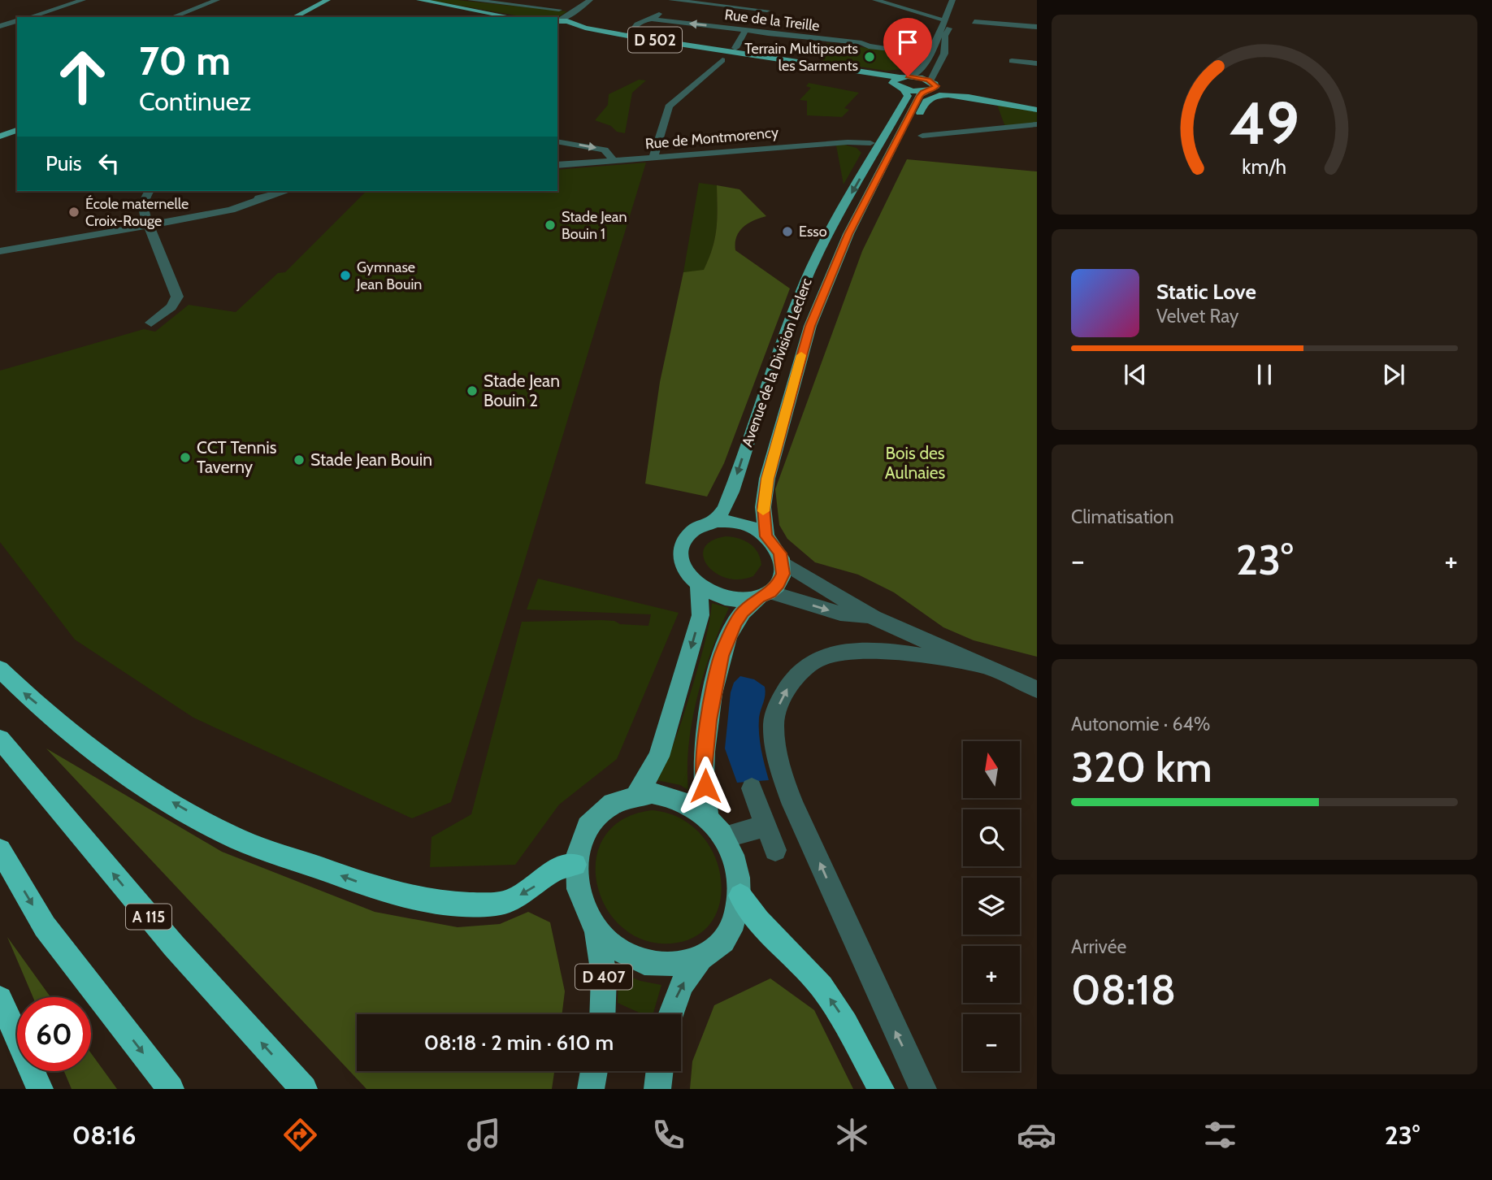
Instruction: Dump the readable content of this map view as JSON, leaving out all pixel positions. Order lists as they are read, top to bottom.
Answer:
{
  "streets": {
    "highway": ["A 115"],
    "main road": ["D 502", "Avenue de la Division Leclerc", "D 407"],
    "street": ["Rue de la Treille", "Rue de Montmorency"]
  },
  "crossings": [
    ["D 502", "Avenue de la Division Leclerc"]
  ],
  "parks": ["Bois des Aulnaies"],
  "places": [
    "Terrain Multipsorts les Sarments",
    "École maternelle Croix-Rouge",
    "Stade Jean Bouin 1",
    "Esso",
    "Gymnase Jean Bouin",
    "Stade Jean Bouin 2",
    "CCT Tennis Taverny",
    "Stade Jean Bouin"
  ],
  "north": "top",
  "page": {
    "turn": ["70 m", "Continuez"],
    "then": "Puis",
    "song": ["Static Love", "Velvet Ray"],
    "tile": [
      "Climatisation",
      ["Autonomie · 64%", "320 km"],
      ["Arrivée", "08:18"]
    ],
    "heat": ["−", "23°", "+"],
    "map_buttons": ["+", "−"],
    "limit": "60",
    "trip": "08:18 · 2 min · 610 m",
    "tabs": ["08:16", "23°"],
    "gauge": ["49", "km/h"]
  }
}
